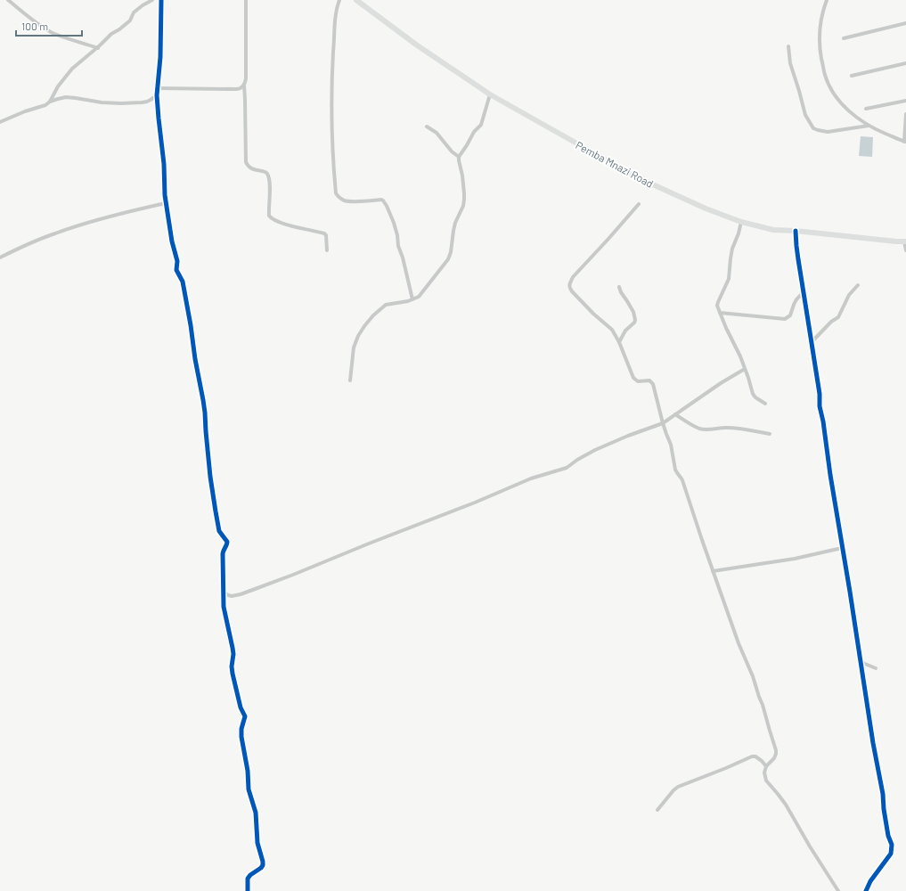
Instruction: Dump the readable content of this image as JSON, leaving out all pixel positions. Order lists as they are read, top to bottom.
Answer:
{
  "streets": {
    "main road": ["Pemba Mnazi Road"]
  },
  "scale_bar": "100 m"
}
